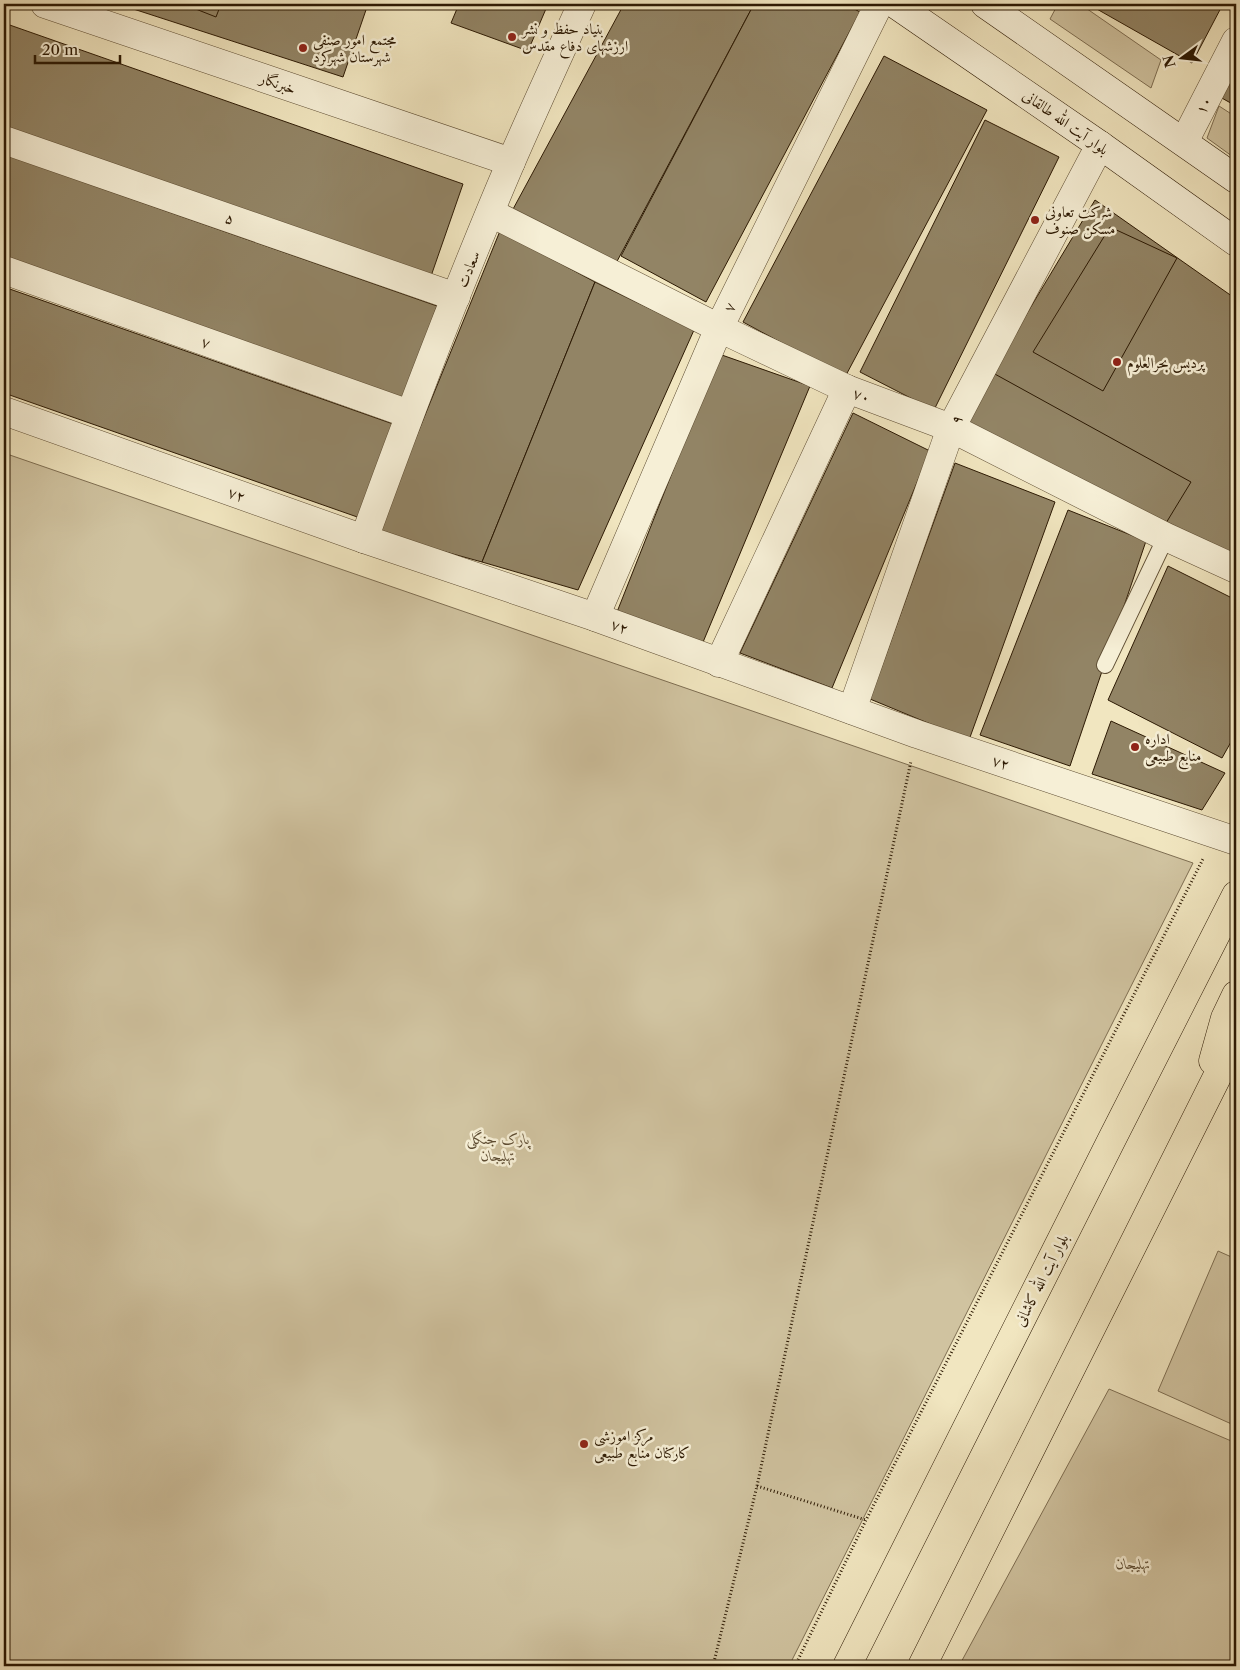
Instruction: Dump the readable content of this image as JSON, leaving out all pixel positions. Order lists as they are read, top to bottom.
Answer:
{
  "streets": {
    "main road": ["بلوار آیت الله کاشانی"],
    "street": [
      "خبرنگار",
      "۱۰",
      "بلوار آیت الله طالقانی",
      "۵",
      "سعادت",
      "۷",
      "۷۰",
      "۹",
      "۷۲"
    ]
  },
  "crossings": [
    ["خبرنگار", "سعادت"],
    ["بلوار آیت الله طالقانی", "۹"],
    ["۵", "سعادت"],
    ["سعادت", "۷"],
    ["سعادت", "۷۰"],
    ["سعادت", "۷۲"],
    ["۷", "۷۰"],
    ["۷", "۷۲"],
    ["۷۰", "۹"],
    ["۹", "۷۲"]
  ],
  "parks": ["پارک جنگلی تهلیجان", "تهلیجان"],
  "places": [
    "بنیاد حفظ و نشر ارزشهای دفاع مقدس",
    "مجتمع امور صنفی شهرستان شهرکرد",
    "شرکت تعاونی مسکن صنوف",
    "پردیس بحرالعلوم",
    "اداره منابع طبیعی",
    "مرکز اموزشی کارکنان منابع طبیعی"
  ],
  "scale_bar": "20 m",
  "north": "left"
}
